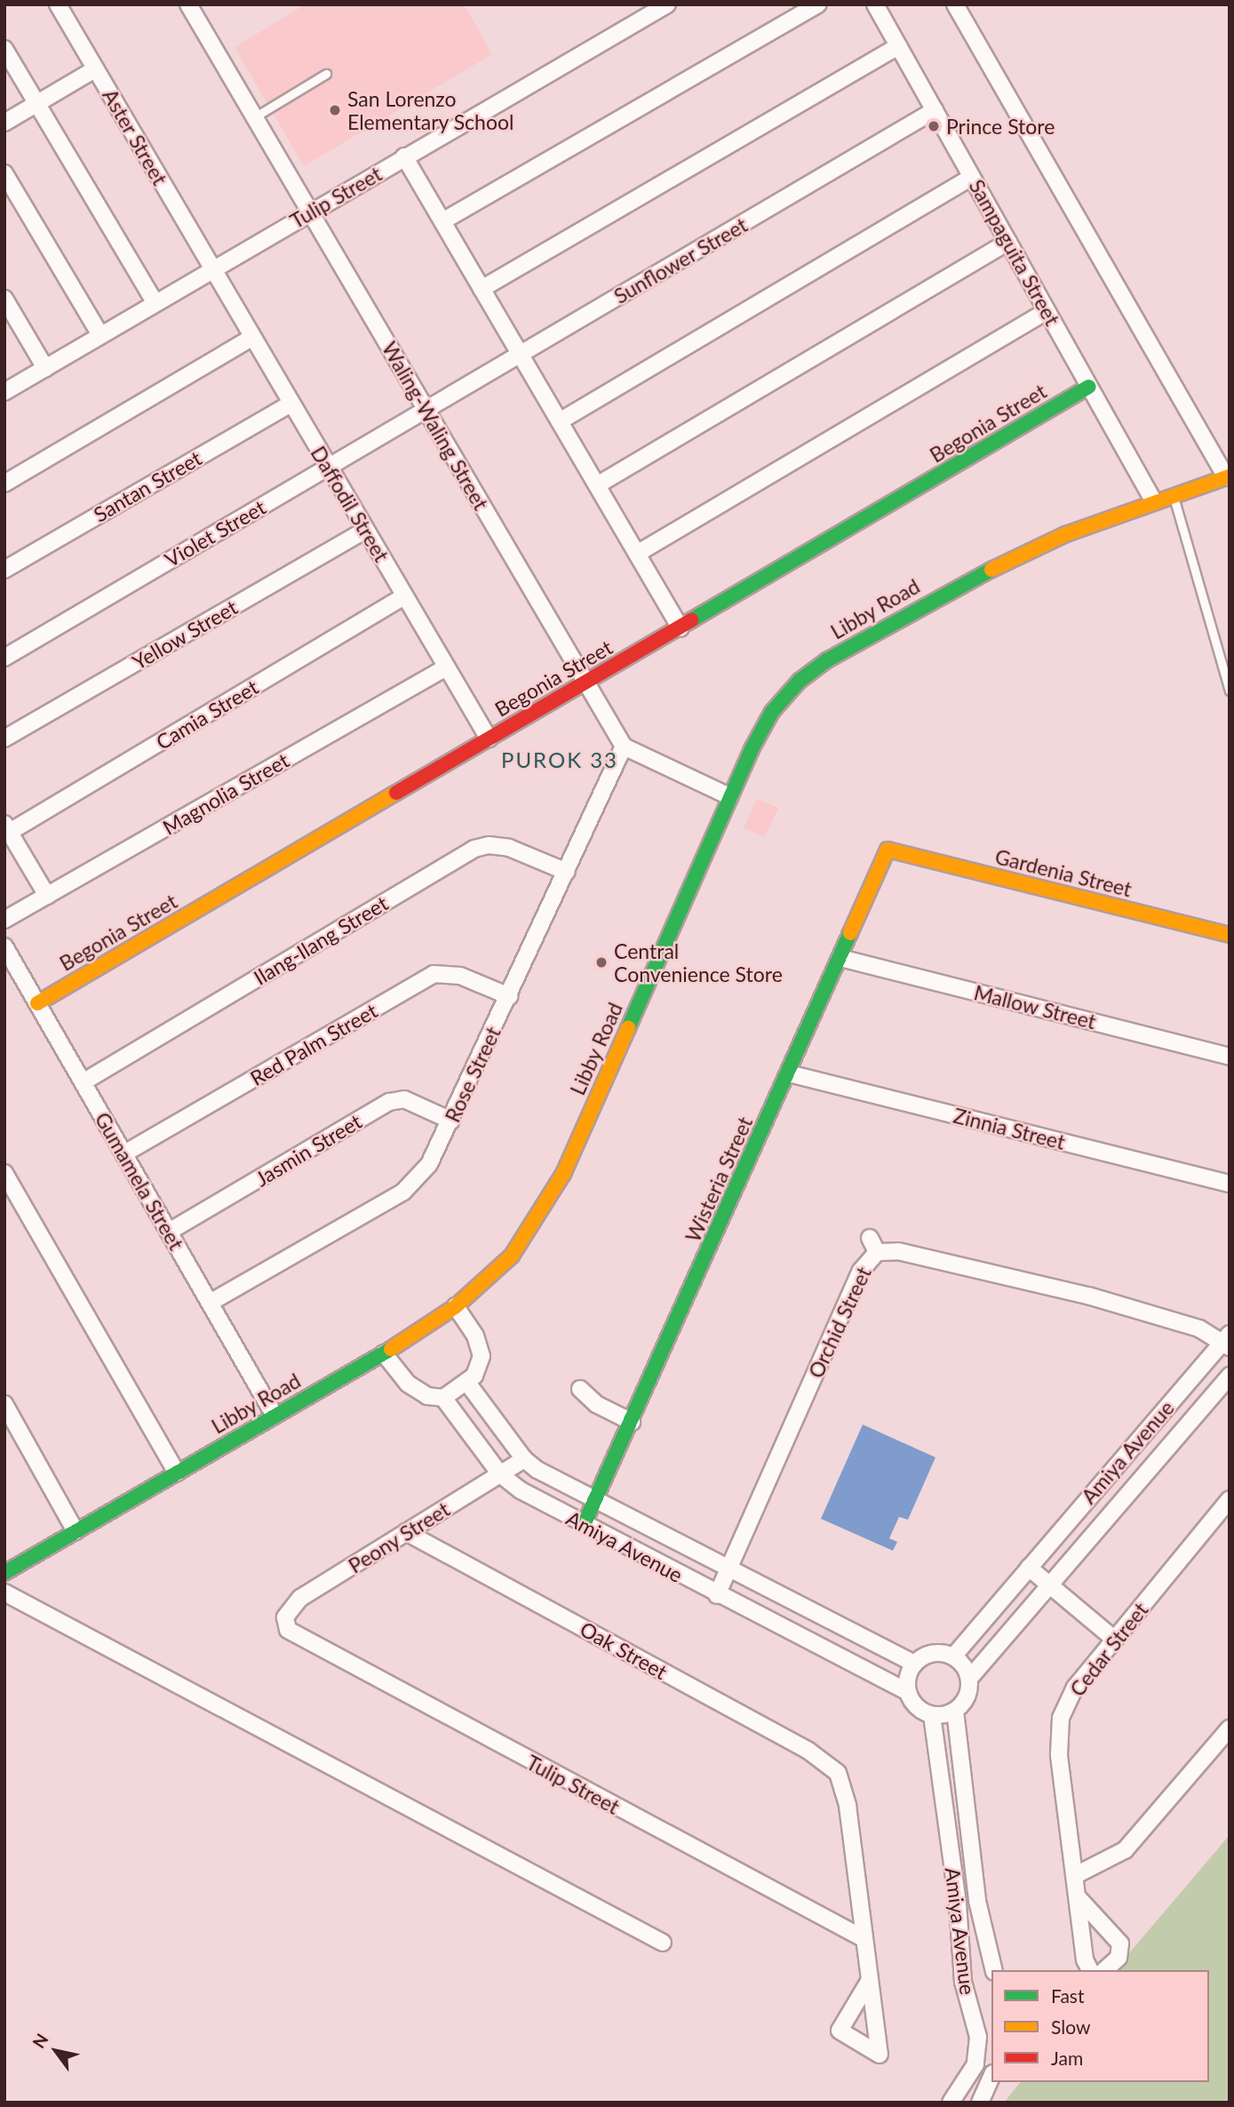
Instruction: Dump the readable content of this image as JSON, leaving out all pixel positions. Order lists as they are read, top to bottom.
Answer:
{
  "streets": {
    "street": [
      "Aster Street",
      "Tulip Street",
      "Sampaguita Street",
      "Sunflower Street",
      "Begonia Street",
      "Waling-Waling Street",
      "Santan Street",
      "Daffodil Street",
      "Violet Street",
      "Libby Road",
      "Yellow Street",
      "Camia Street",
      "Magnolia Street",
      "Gardenia Street",
      "Ilang-Ilang Street",
      "Mallow Street",
      "Red Palm Street",
      "Rose Street",
      "Zinnia Street",
      "Jasmin Street",
      "Wisteria Street",
      "Gumamela Street",
      "Orchid Street",
      "Amiya Avenue",
      "Peony Street",
      "Cedar Street",
      "Oak Street"
    ]
  },
  "crossings": [
    ["Aster Street", "Tulip Street"],
    ["Aster Street", "Daffodil Street"],
    ["Tulip Street", "Waling-Waling Street"],
    ["Tulip Street", "Daffodil Street"],
    ["Tulip Street", "Peony Street"],
    ["Tulip Street", "Oak Street"],
    ["Sampaguita Street", "Sunflower Street"],
    ["Sampaguita Street", "Begonia Street"],
    ["Sampaguita Street", "Libby Road"],
    ["Sunflower Street", "Waling-Waling Street"],
    ["Sunflower Street", "Violet Street"],
    ["Begonia Street", "Waling-Waling Street"],
    ["Begonia Street", "Daffodil Street"],
    ["Begonia Street", "Gumamela Street"],
    ["Waling-Waling Street", "Violet Street"],
    ["Waling-Waling Street", "Rose Street"],
    ["Santan Street", "Daffodil Street"],
    ["Daffodil Street", "Violet Street"],
    ["Daffodil Street", "Yellow Street"],
    ["Daffodil Street", "Camia Street"],
    ["Daffodil Street", "Magnolia Street"],
    ["Libby Road", "Gumamela Street"],
    ["Gardenia Street", "Wisteria Street"],
    ["Ilang-Ilang Street", "Rose Street"],
    ["Ilang-Ilang Street", "Gumamela Street"],
    ["Mallow Street", "Wisteria Street"],
    ["Red Palm Street", "Rose Street"],
    ["Red Palm Street", "Gumamela Street"],
    ["Rose Street", "Jasmin Street"],
    ["Rose Street", "Gumamela Street"],
    ["Zinnia Street", "Wisteria Street"],
    ["Jasmin Street", "Gumamela Street"],
    ["Wisteria Street", "Amiya Avenue"],
    ["Orchid Street", "Amiya Avenue"],
    ["Amiya Avenue", "Peony Street"],
    ["Peony Street", "Oak Street"]
  ],
  "districts": ["PUROK 33"],
  "places": ["San Lorenzo Elementary School", "Prince Store", "Central Convenience Store"],
  "legend": ["Fast", "Slow", "Jam"],
  "north": "top left"
}
